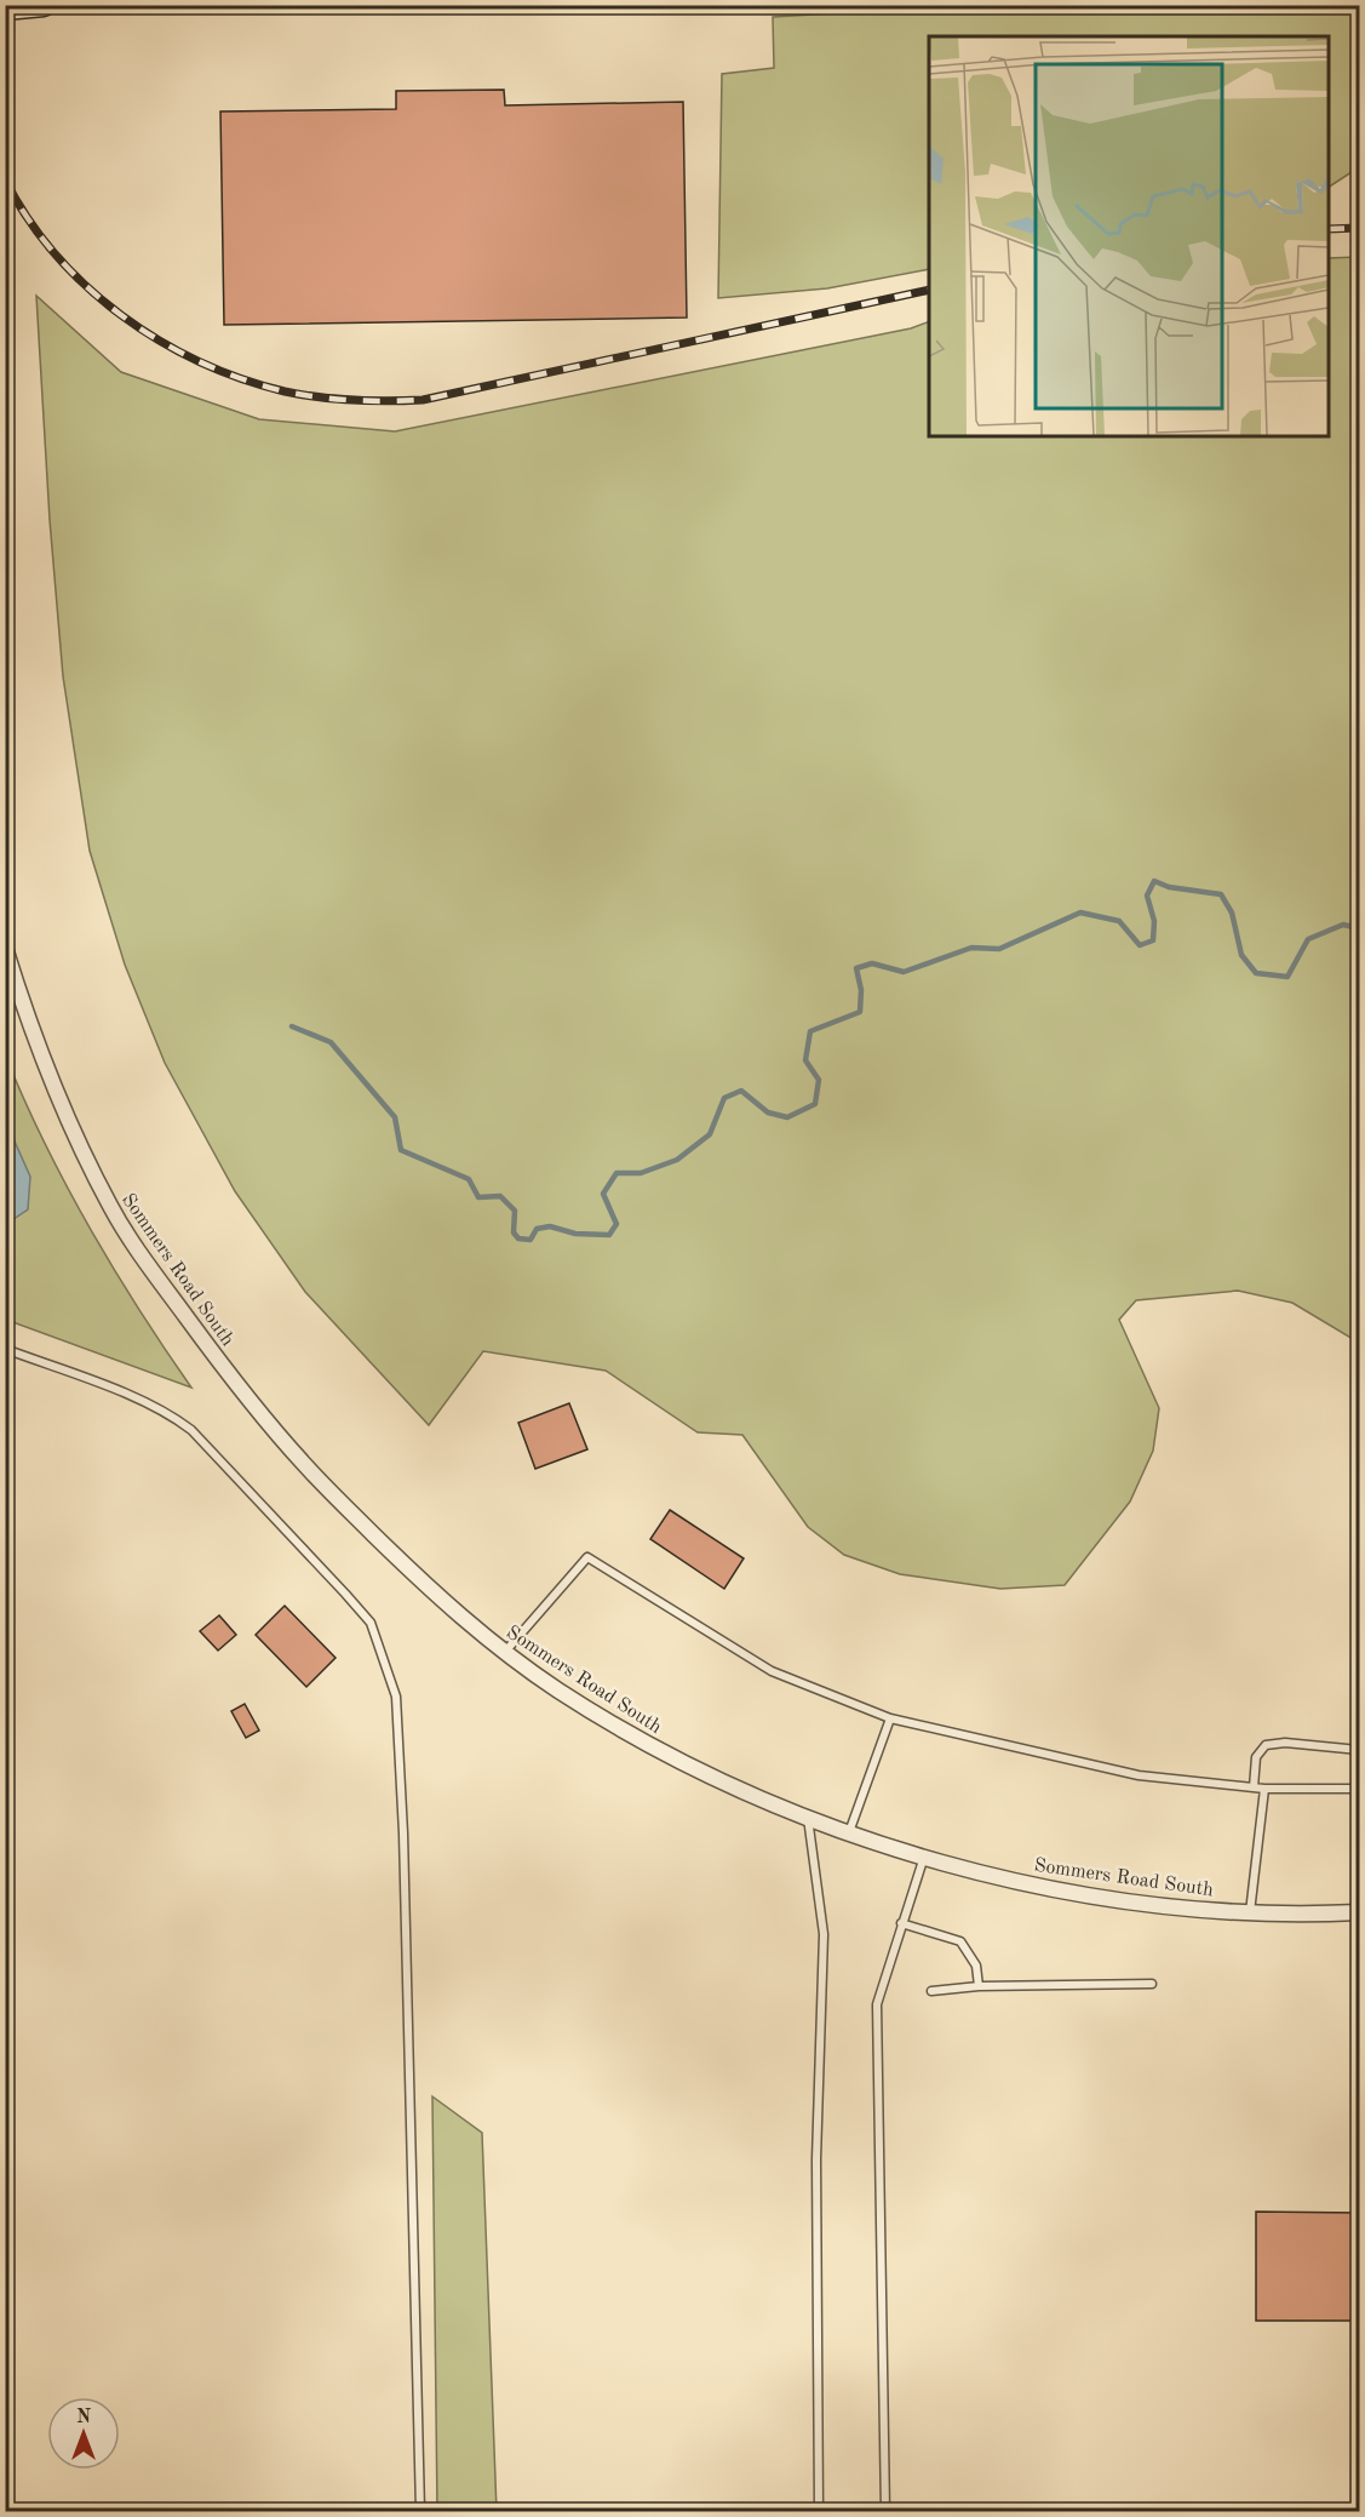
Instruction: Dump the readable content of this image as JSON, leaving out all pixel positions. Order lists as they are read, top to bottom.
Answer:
{
  "streets": {
    "street": ["Sommers Road South"]
  },
  "north": "top"
}
